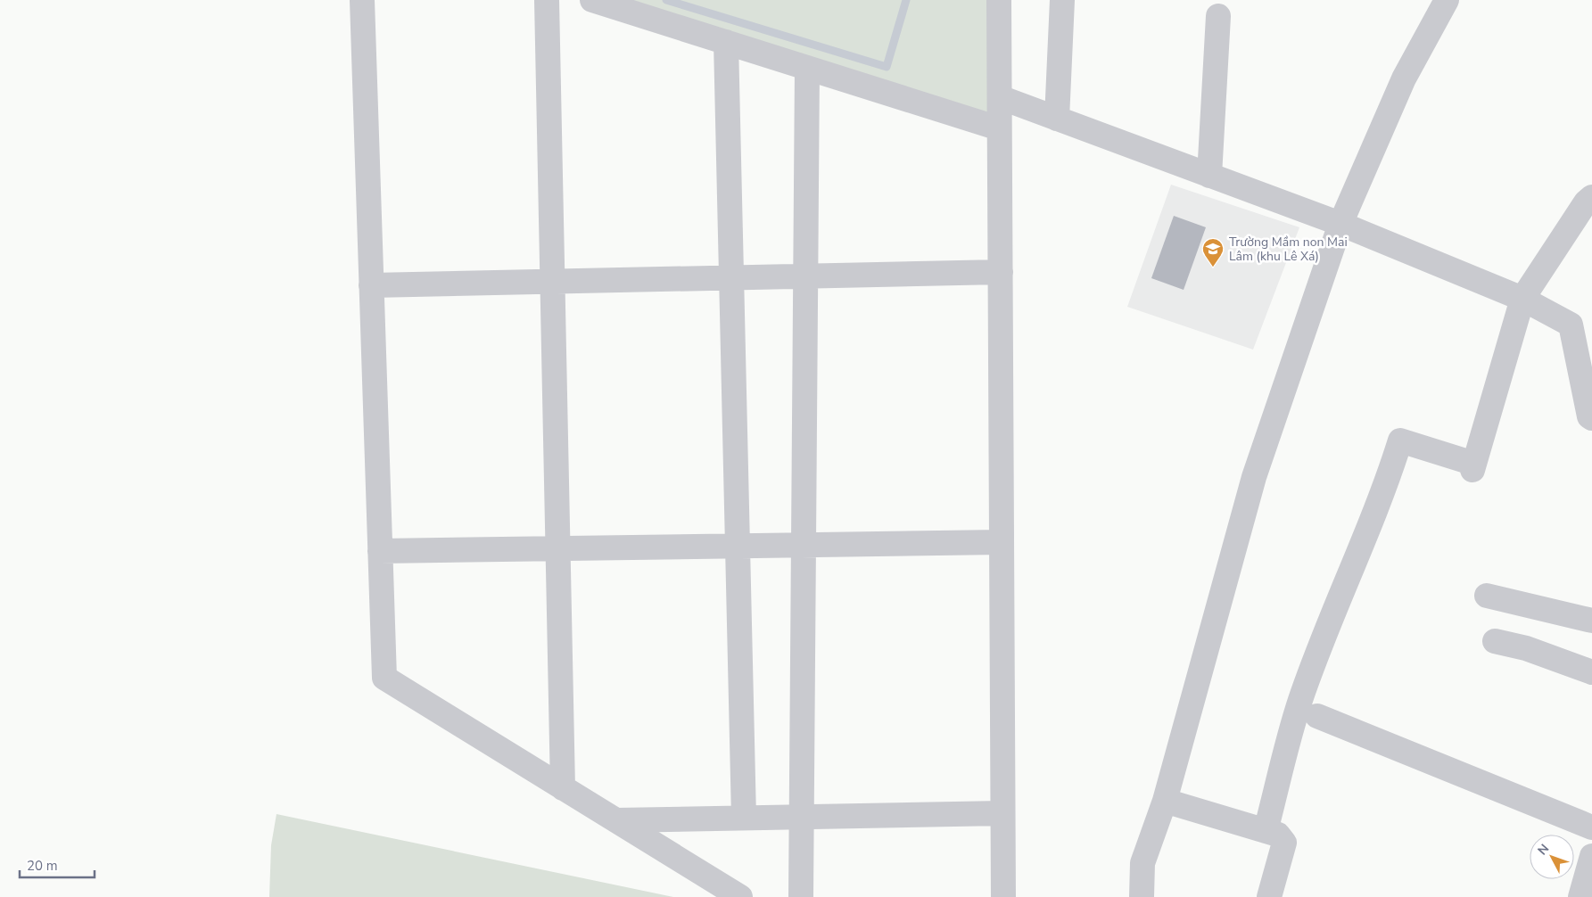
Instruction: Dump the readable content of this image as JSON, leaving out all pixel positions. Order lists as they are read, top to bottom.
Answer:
{
  "places": {
    "school or university": ["Trường Mầm non Mai Lâm (khu Lê Xá)"]
  },
  "scale_bar": "20 m",
  "north": "top left"
}
